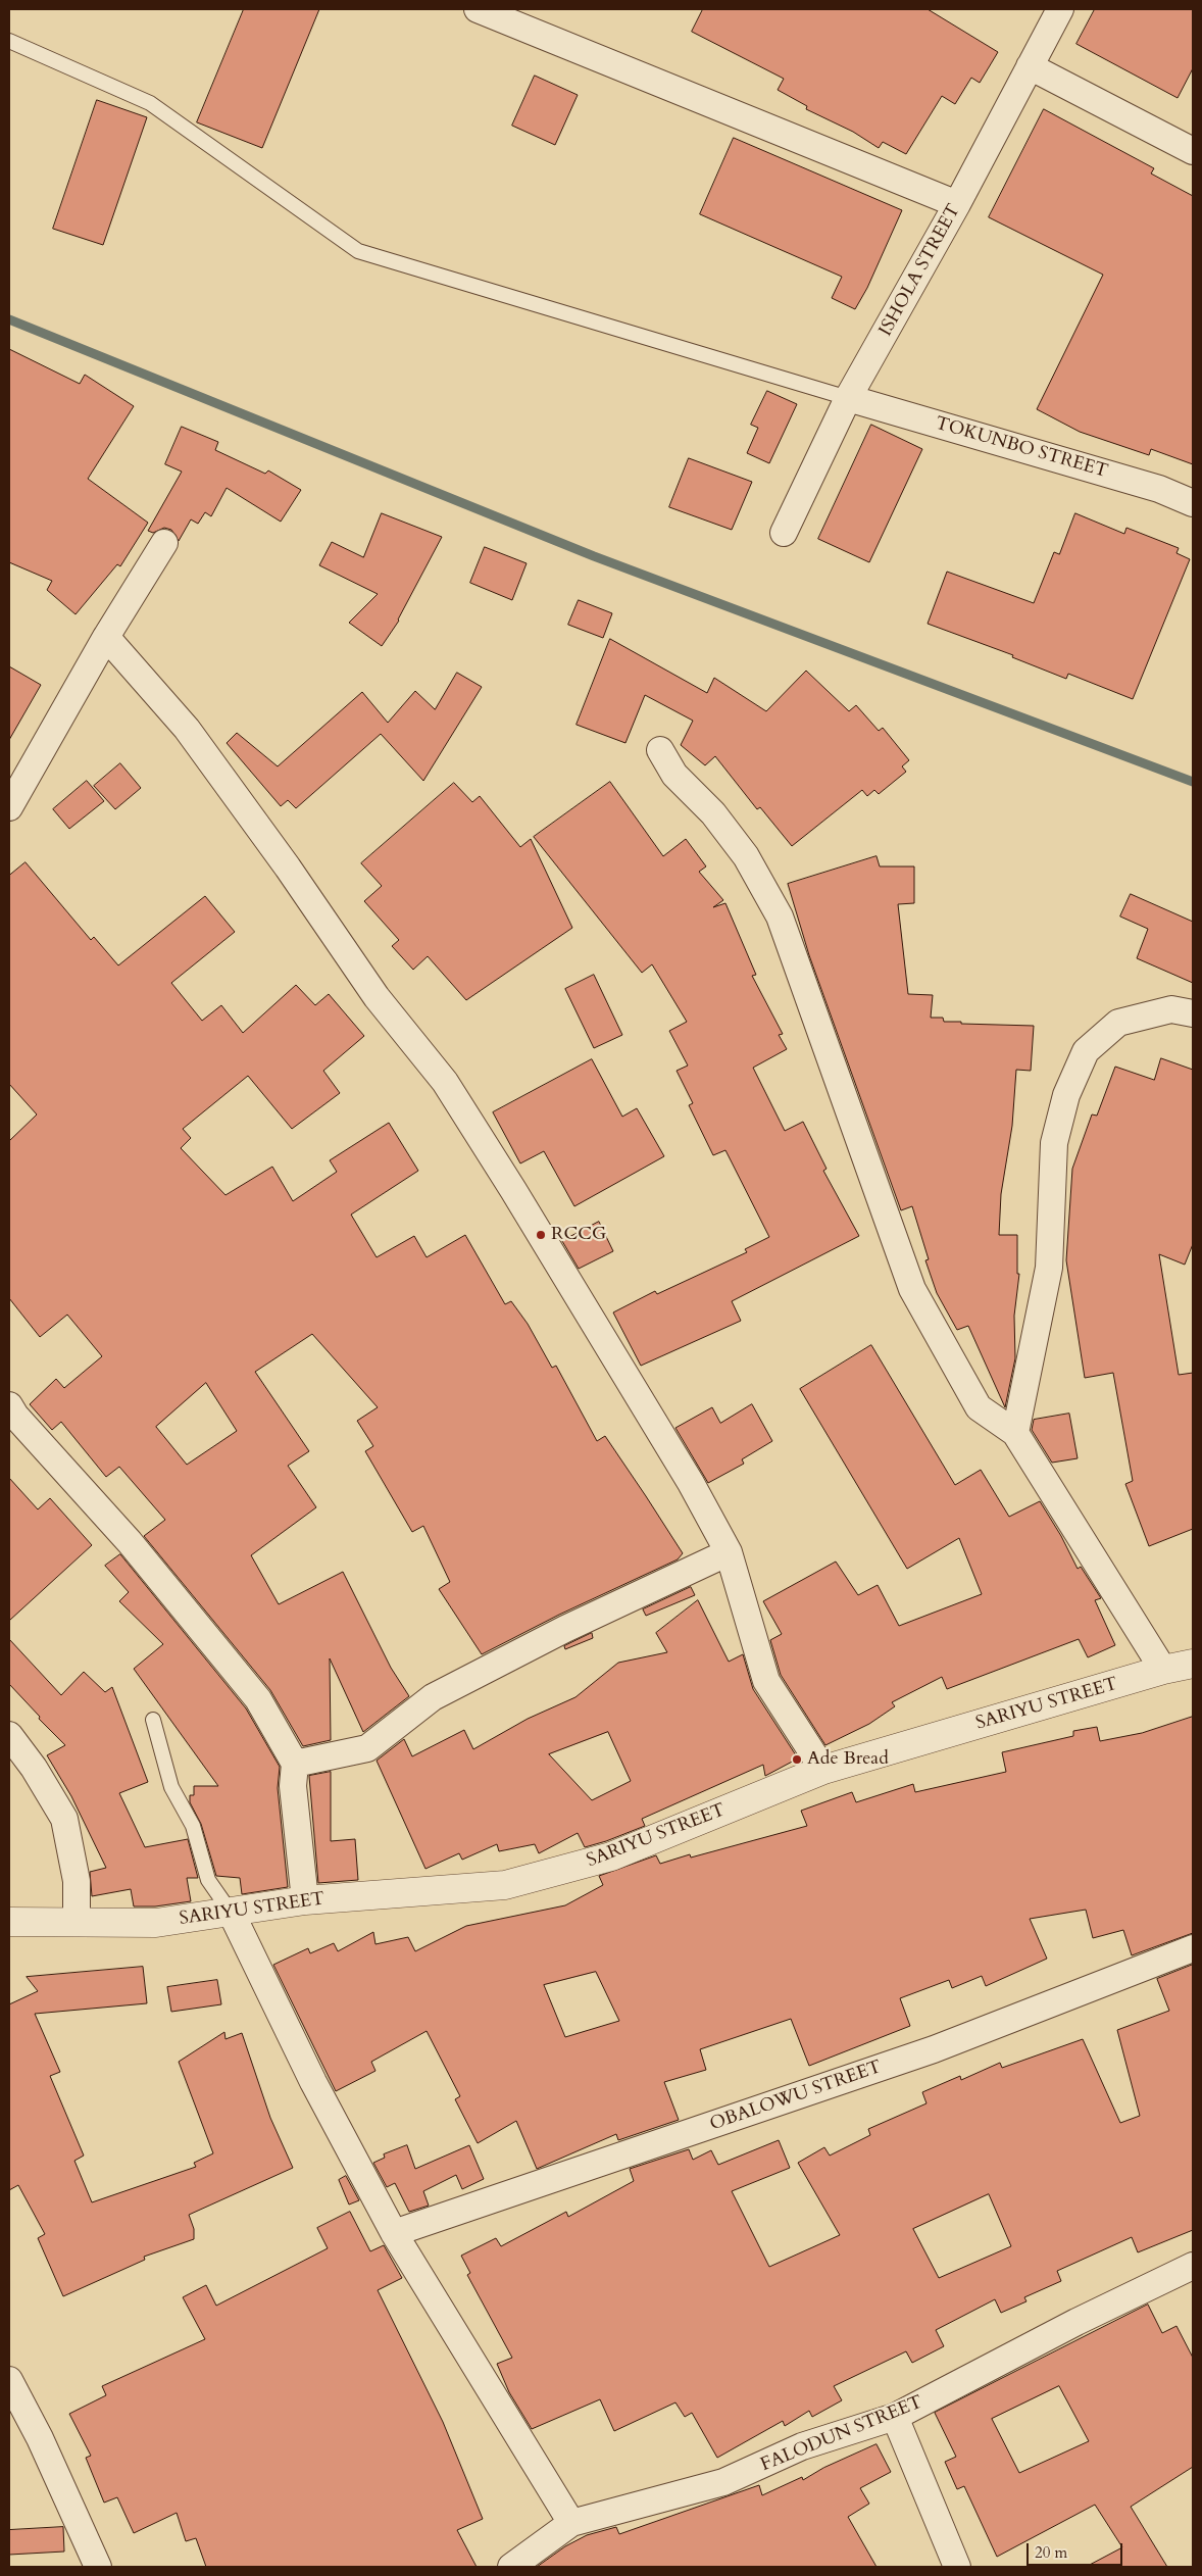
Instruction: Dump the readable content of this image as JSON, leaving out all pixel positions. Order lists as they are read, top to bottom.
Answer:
{
  "streets": {
    "street": [
      "ISHOLA STREET",
      "TOKUNBO STREET",
      "SARIYU STREET",
      "OBALOWU STREET",
      "FALODUN STREET"
    ]
  },
  "crossings": [
    ["ISHOLA STREET", "TOKUNBO STREET"]
  ],
  "places": ["RCCG", "Ade Bread"],
  "scale_bar": "20 m"
}
